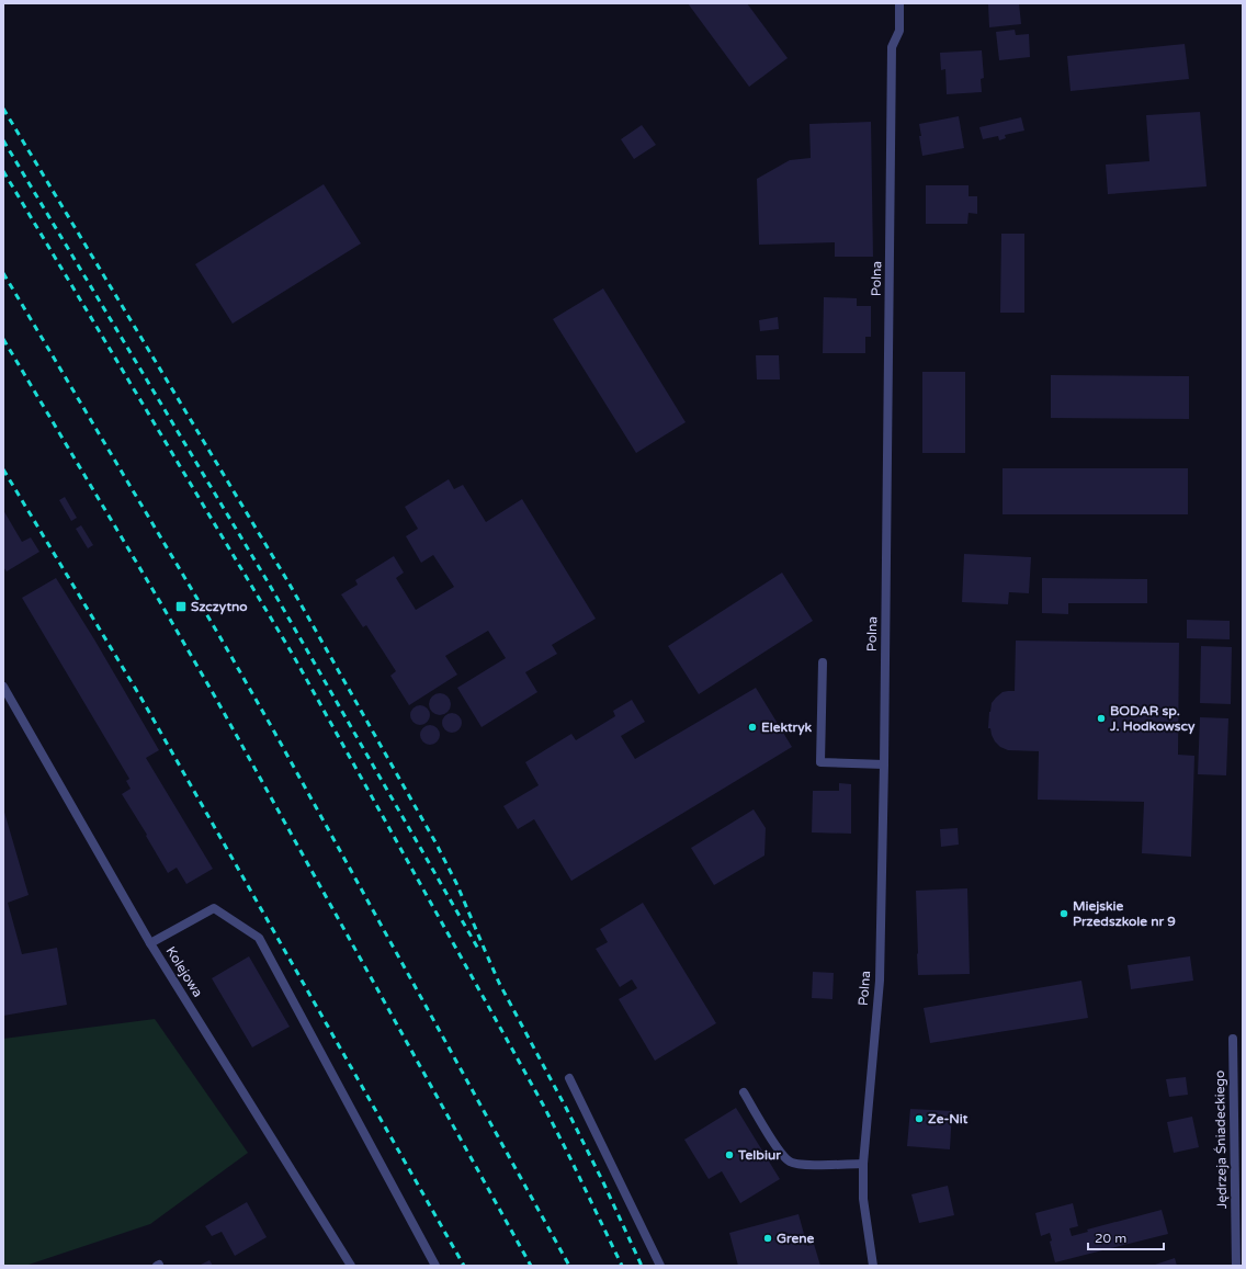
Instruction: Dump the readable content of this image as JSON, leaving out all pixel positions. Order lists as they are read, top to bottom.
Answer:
{
  "streets": {
    "street": ["Polna", "Kolejowa", "Jędrzeja Śniadeckiego"]
  },
  "places": {
    "transit": ["Szczytno"],
    "other": [
      "BODAR sp. J. Hodkowscy",
      "Elektryk",
      "Miejskie Przedszkole nr 9",
      "Ze-Nit",
      "Telbiur",
      "Grene"
    ]
  },
  "scale_bar": "20 m"
}
